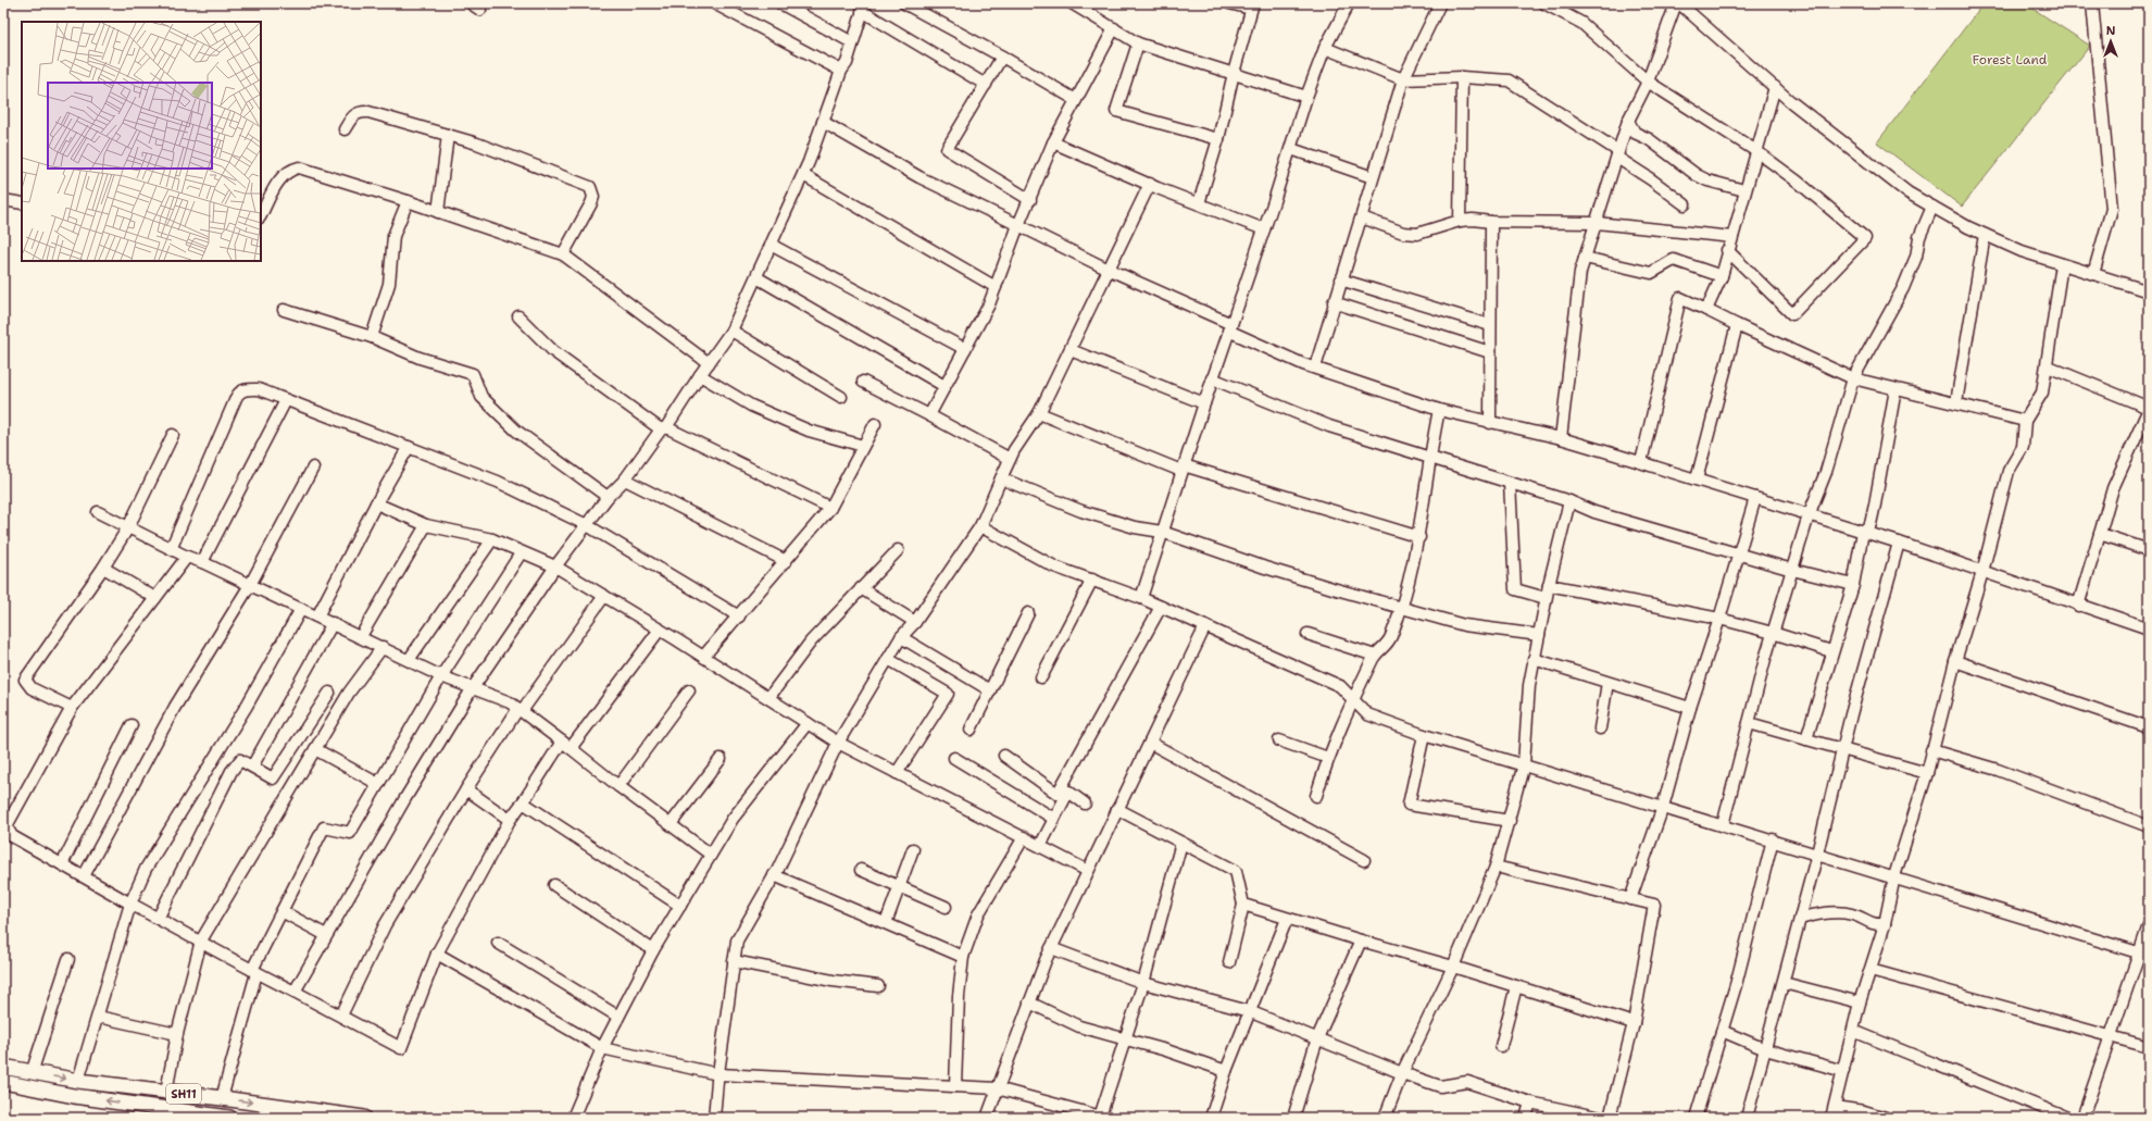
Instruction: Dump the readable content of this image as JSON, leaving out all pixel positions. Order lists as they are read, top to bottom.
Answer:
{
  "streets": {
    "main road": ["SH11"]
  },
  "parks": ["Forest Land"],
  "north": "top"
}
